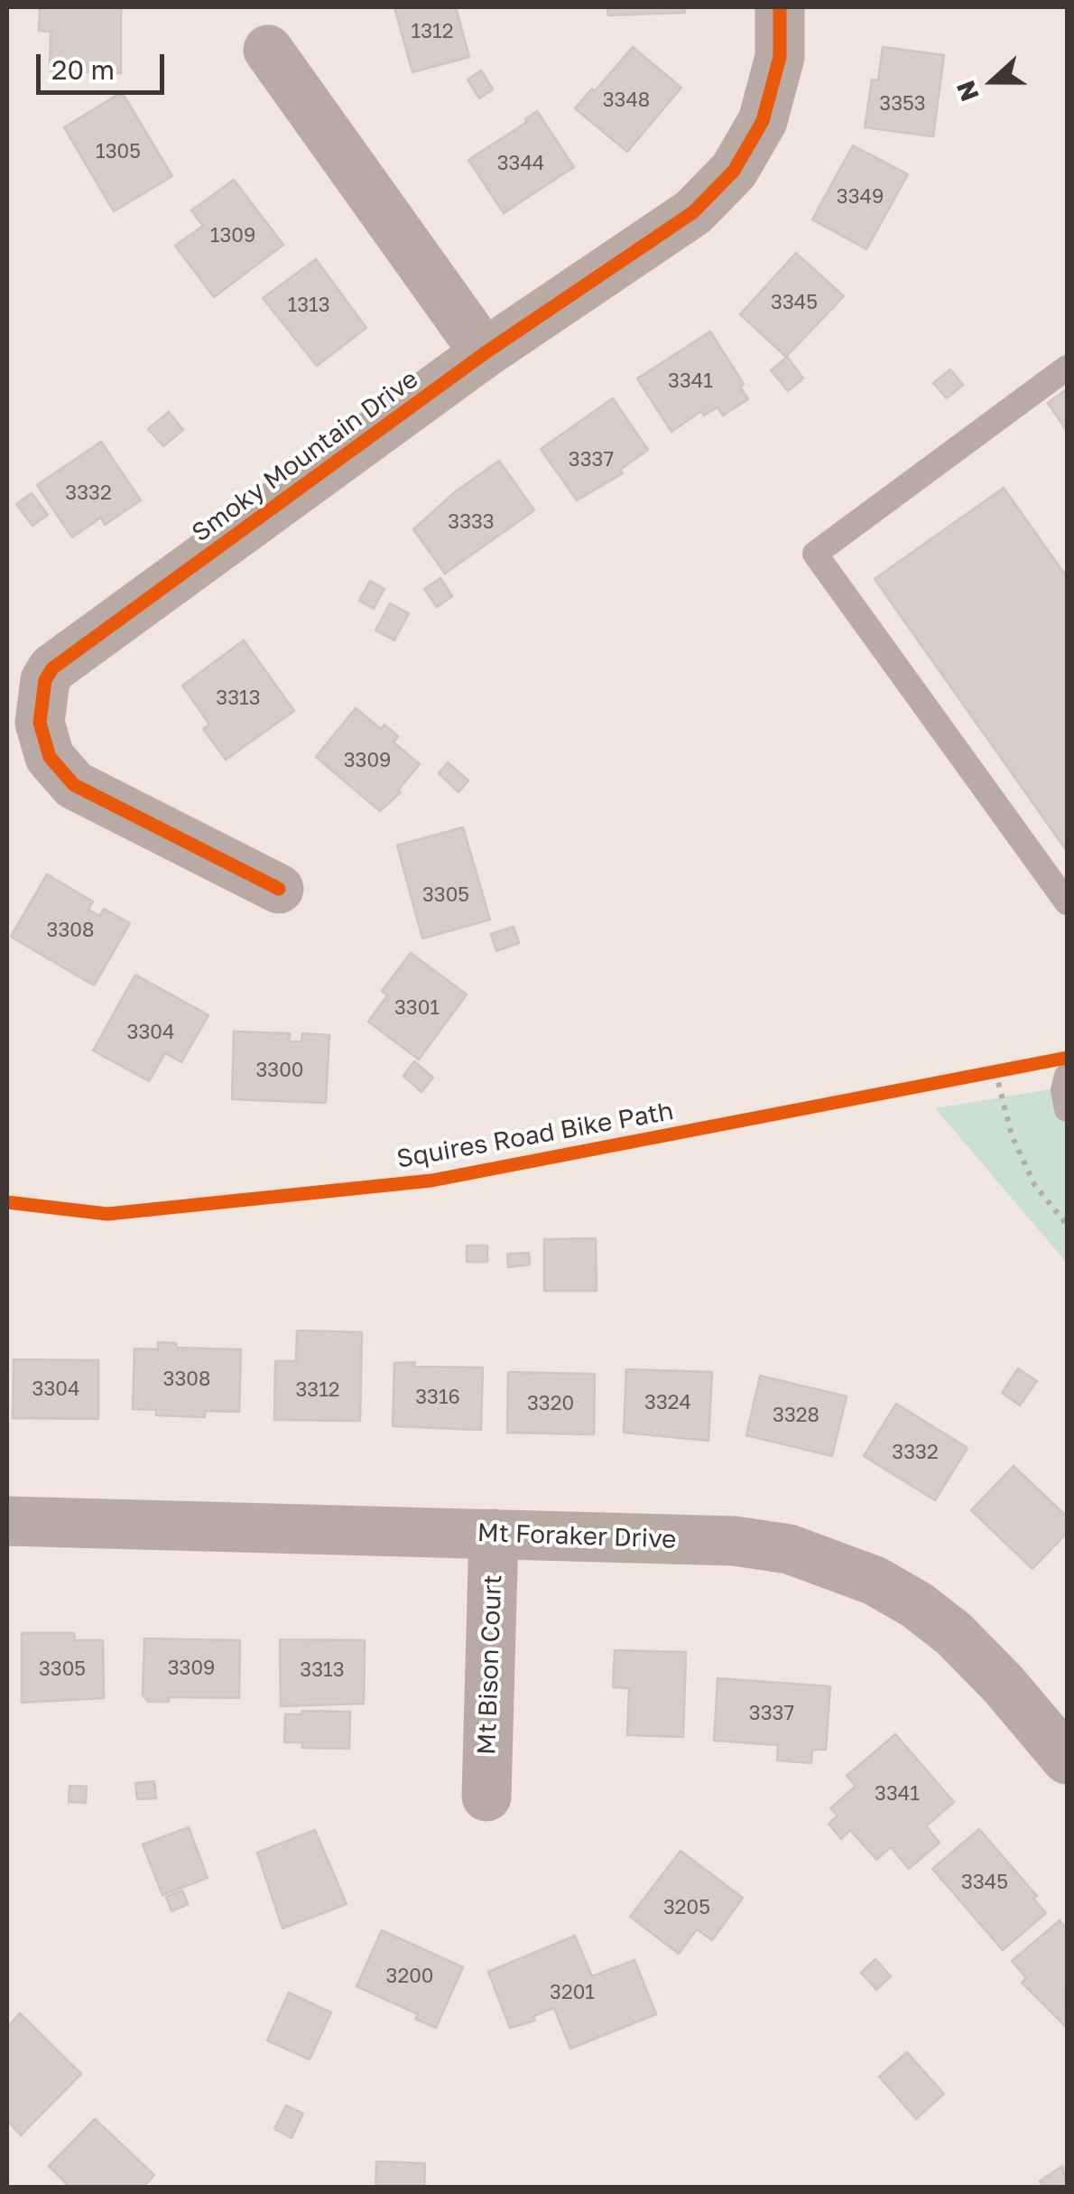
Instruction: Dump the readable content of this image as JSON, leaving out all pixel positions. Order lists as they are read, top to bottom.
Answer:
{
  "streets": {
    "street": ["Smoky Mountain Drive", "Mt Foraker Drive", "Mt Bison Court"],
    "cycle path": ["Squires Road Bike Path"]
  },
  "crossings": [
    ["Mt Foraker Drive", "Mt Bison Court"]
  ],
  "house_numbers": [
    "1312",
    "3348",
    "3353",
    "1305",
    "3344",
    "3349",
    "1309",
    "3345",
    "1313",
    "3341",
    "3337",
    "3332",
    "3333",
    "3313",
    "3309",
    "3305",
    "3308",
    "3301",
    "3304",
    "3300",
    "3308",
    "3304",
    "3312",
    "3316",
    "3324",
    "3320",
    "3328",
    "3332",
    "3309",
    "3305",
    "3313",
    "3337",
    "3341",
    "3345",
    "3205",
    "3200",
    "3201"
  ],
  "scale_bar": "20 m",
  "north": "left"
}
